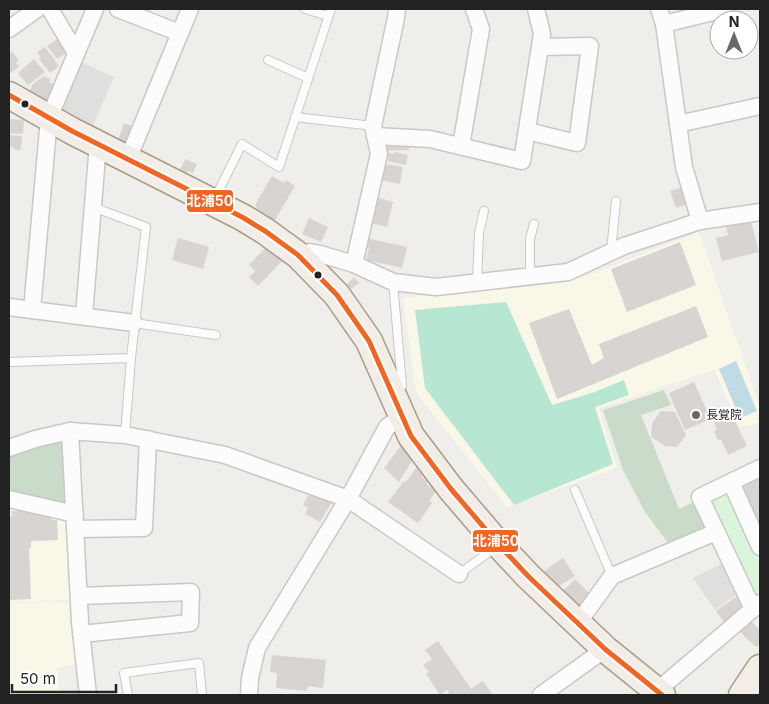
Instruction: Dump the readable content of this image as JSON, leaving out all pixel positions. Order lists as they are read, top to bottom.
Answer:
{
  "places": ["長覚院"],
  "lines": ["transit line 北浦50"],
  "scale_bar": "50 m",
  "north": "top"
}
